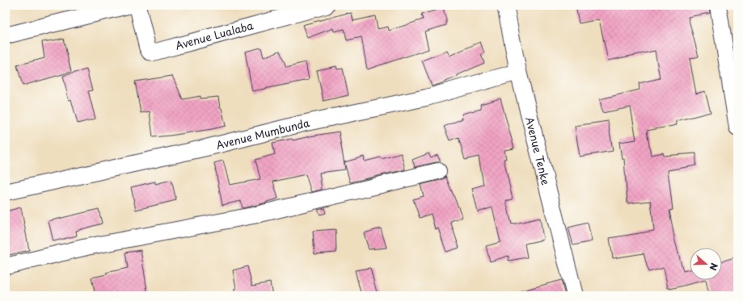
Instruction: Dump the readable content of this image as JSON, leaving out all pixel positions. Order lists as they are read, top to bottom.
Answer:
{
  "streets": {
    "street": ["Avenue Lualaba", "Avenue Mumbunda", "Avenue Tenke"]
  },
  "crossings": [
    ["Avenue Mumbunda", "Avenue Tenke"]
  ],
  "north": "right"
}
